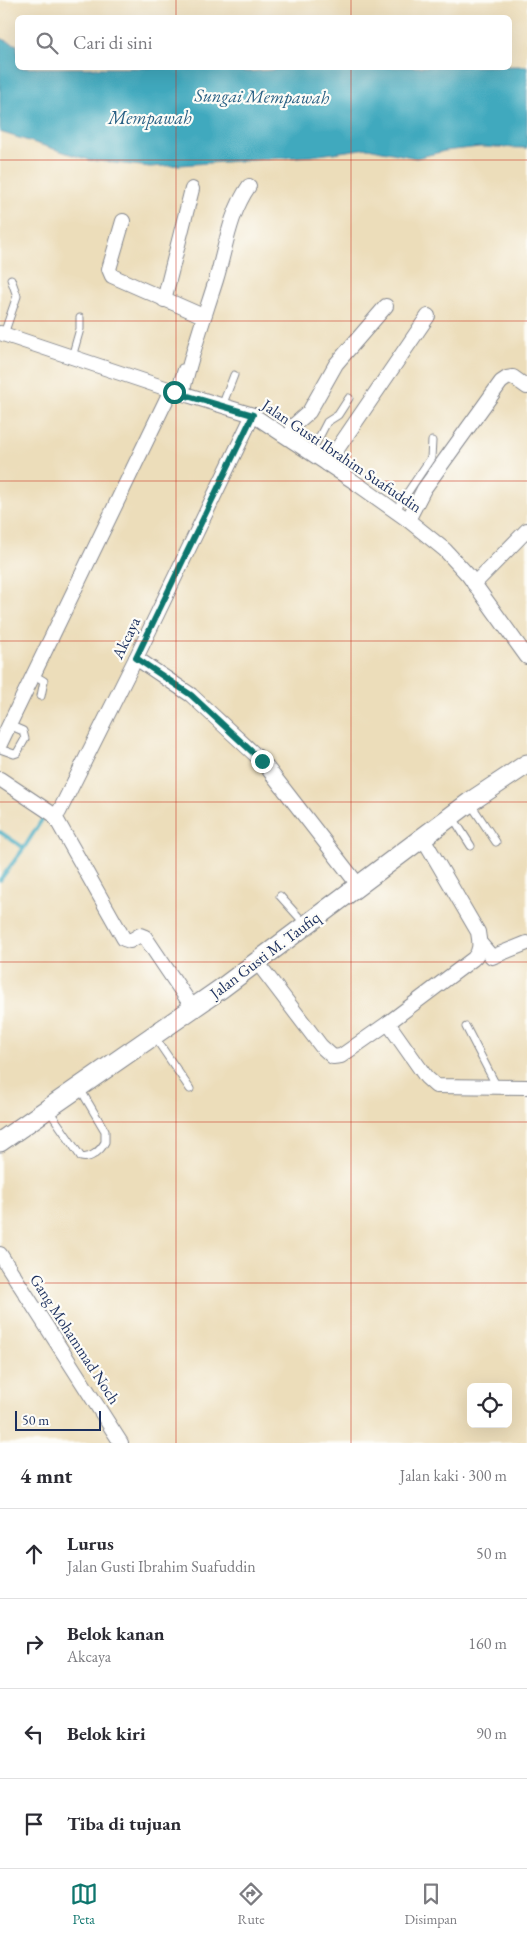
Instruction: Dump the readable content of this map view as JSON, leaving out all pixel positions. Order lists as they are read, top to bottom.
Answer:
{
  "streets": {
    "main road": ["Jalan Gusti M. Taufiq"],
    "street": ["Jalan Gusti Ibrahim Suafuddin", "Akcaya", "Gang Mohammad Noch"]
  },
  "crossings": [
    ["Jalan Gusti Ibrahim Suafuddin", "Akcaya"]
  ],
  "water": ["Sungai Mempawah", "Mempawah"],
  "scale_bar": "50 m",
  "page": {
    "search": "Cari di sini",
    "scale": "50 m",
    "heading": ["4 mnt", "Jalan kaki · 300 m"],
    "list": [
      ["Lurus", "Jalan Gusti Ibrahim Suafuddin", "50 m"],
      ["Belok kanan", "Akcaya", "160 m"],
      ["Belok kiri", "90 m"],
      "Tiba di tujuan"
    ],
    "nav": ["Peta", "Rute", "Disimpan"]
  }
}
